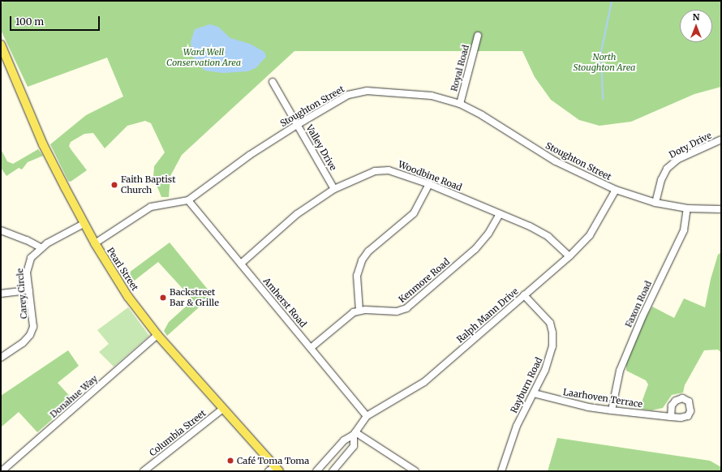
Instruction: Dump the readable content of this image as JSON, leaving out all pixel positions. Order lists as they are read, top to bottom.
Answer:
{
  "streets": {
    "main road": ["Pearl Street"],
    "street": [
      "Royal Road",
      "Stoughton Street",
      "Doty Drive",
      "Valley Drive",
      "Woodbine Road",
      "Kenmore Road",
      "Carey Circle",
      "Amherst Road",
      "Faxon Road",
      "Ralph Mann Drive",
      "Rayburn Road",
      "Donahue Way",
      "Laarhoven Terrace",
      "Columbia Street"
    ]
  },
  "crossings": [
    ["Royal Road", "Stoughton Street"],
    ["Stoughton Street", "Doty Drive"],
    ["Stoughton Street", "Valley Drive"],
    ["Stoughton Street", "Pearl Street"],
    ["Stoughton Street", "Amherst Road"],
    ["Stoughton Street", "Faxon Road"],
    ["Stoughton Street", "Ralph Mann Drive"],
    ["Valley Drive", "Woodbine Road"],
    ["Woodbine Road", "Kenmore Road"],
    ["Woodbine Road", "Amherst Road"],
    ["Woodbine Road", "Ralph Mann Drive"],
    ["Pearl Street", "Carey Circle"],
    ["Pearl Street", "Donahue Way"],
    ["Pearl Street", "Columbia Street"],
    ["Amherst Road", "Ralph Mann Drive"],
    ["Faxon Road", "Laarhoven Terrace"],
    ["Ralph Mann Drive", "Rayburn Road"],
    ["Rayburn Road", "Laarhoven Terrace"]
  ],
  "parks": ["Ward Well Conservation Area", "North Stoughton Area"],
  "places": ["Faith Baptist Church", "Backstreet Bar & Grille", "Café Toma Toma"],
  "scale_bar": "100 m",
  "north": "top"
}
